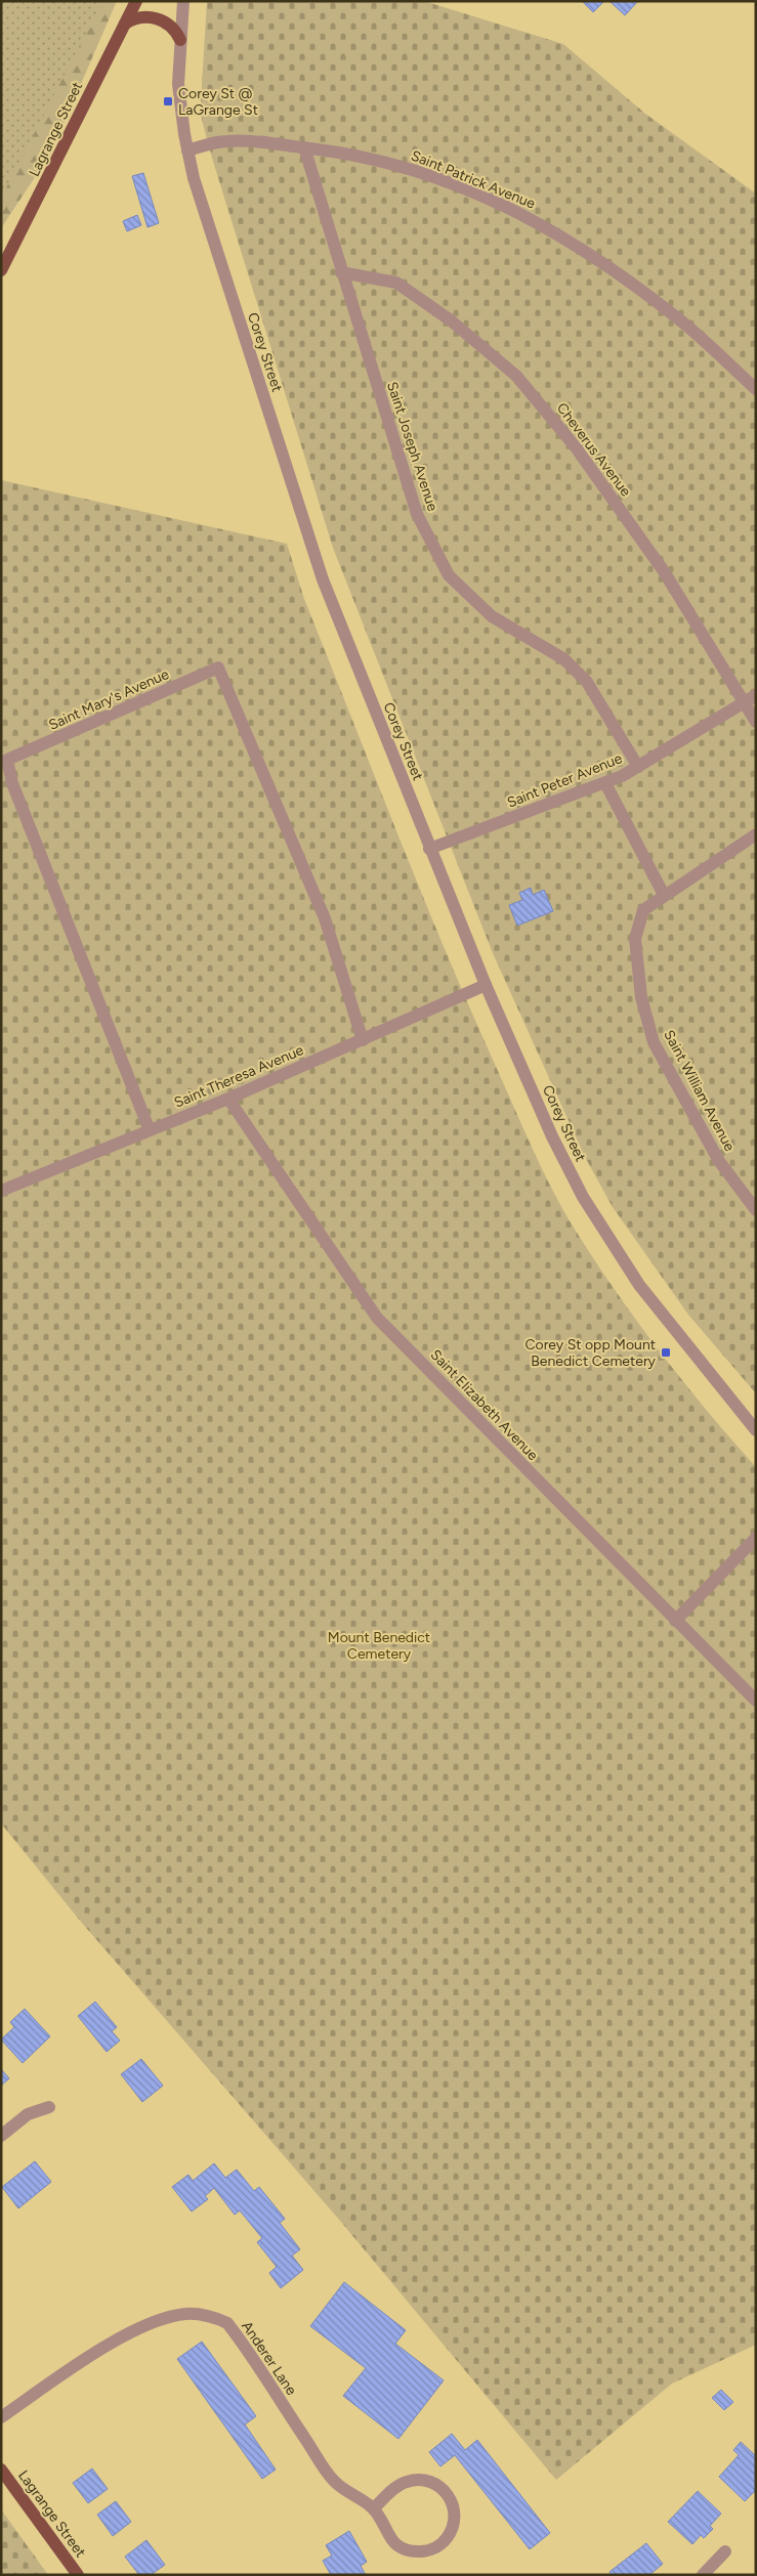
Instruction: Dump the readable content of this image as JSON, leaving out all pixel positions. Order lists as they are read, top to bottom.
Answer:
{
  "streets": {
    "main road": ["Lagrange Street"],
    "street": [
      "Saint Patrick Avenue",
      "Corey Street",
      "Saint Joseph Avenue",
      "Cheverus Avenue",
      "Saint Mary's Avenue",
      "Saint Peter Avenue",
      "Saint Theresa Avenue",
      "Saint William Avenue",
      "Saint Elizabeth Avenue",
      "Anderer Lane"
    ]
  },
  "crossings": [
    ["Saint Patrick Avenue", "Corey Street"],
    ["Saint Patrick Avenue", "Saint Joseph Avenue"],
    ["Corey Street", "Saint Peter Avenue"],
    ["Corey Street", "Saint Theresa Avenue"],
    ["Saint Joseph Avenue", "Cheverus Avenue"],
    ["Saint Joseph Avenue", "Saint Peter Avenue"],
    ["Cheverus Avenue", "Saint Peter Avenue"],
    ["Saint Mary's Avenue", "Saint Theresa Avenue"],
    ["Saint Theresa Avenue", "Saint Elizabeth Avenue"]
  ],
  "parks": ["Mount Benedict Cemetery"],
  "places": {
    "transit": ["Corey St @ LaGrange St", "Corey St opp Mount Benedict Cemetery"]
  }
}
